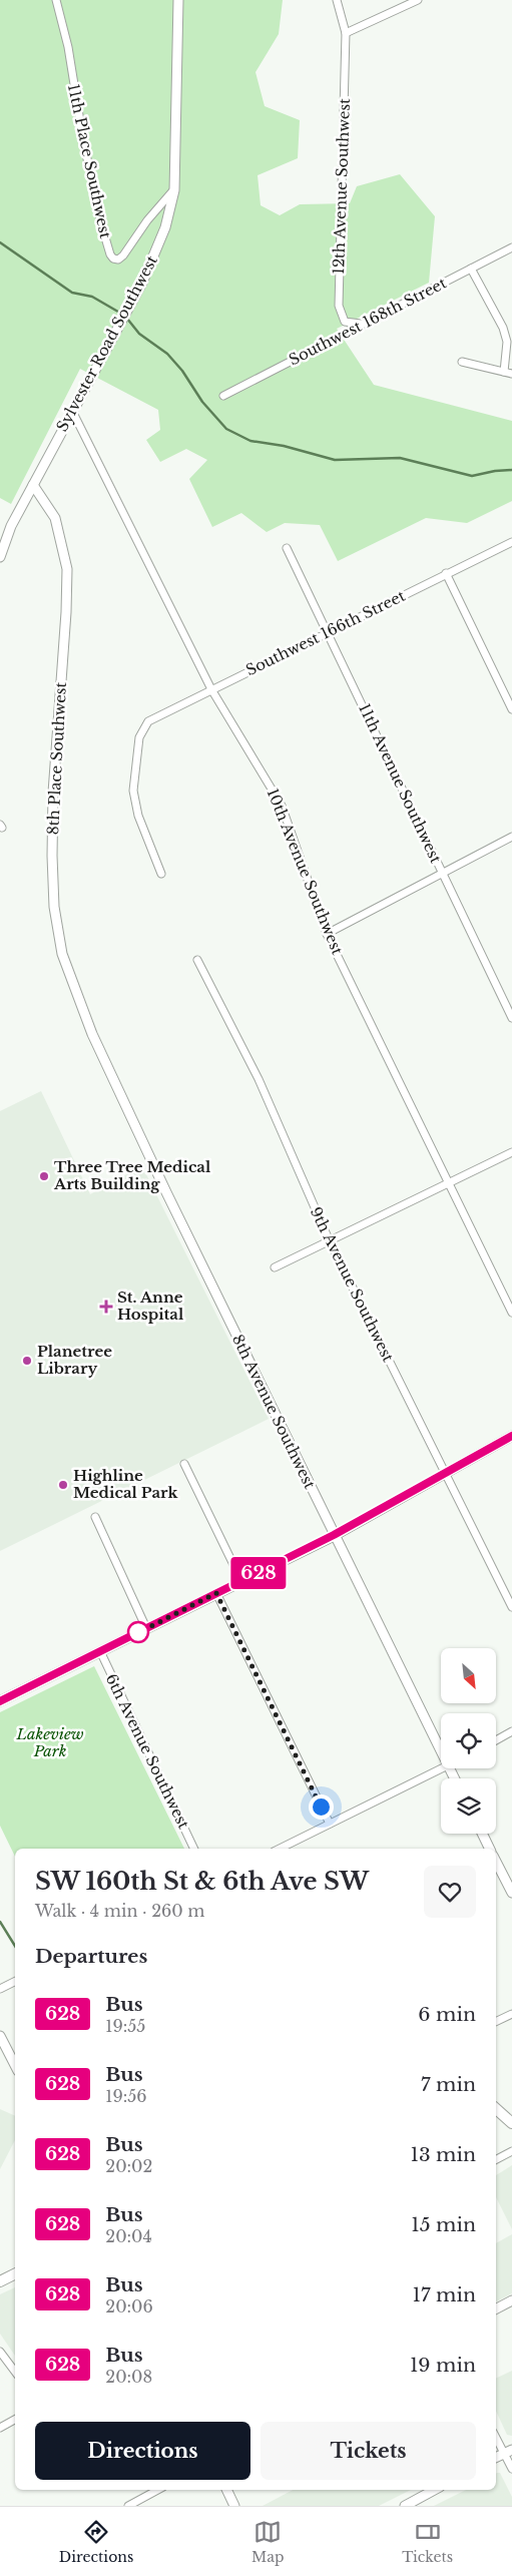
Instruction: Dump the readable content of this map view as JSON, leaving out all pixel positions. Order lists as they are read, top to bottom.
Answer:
{
  "streets": {
    "street": [
      "11th Place Southwest",
      "12th Avenue Southwest",
      "Southwest 168th Street",
      "Sylvester Road Southwest",
      "Southwest 166th Street",
      "8th Place Southwest",
      "11th Avenue Southwest",
      "10th Avenue Southwest",
      "9th Avenue Southwest",
      "8th Avenue Southwest",
      "6th Avenue Southwest"
    ]
  },
  "crossings": [
    ["11th Place Southwest", "Sylvester Road Southwest"],
    ["12th Avenue Southwest", "Southwest 168th Street"],
    ["Sylvester Road Southwest", "8th Place Southwest"],
    ["Sylvester Road Southwest", "10th Avenue Southwest"],
    ["Southwest 166th Street", "11th Avenue Southwest"],
    ["Southwest 166th Street", "10th Avenue Southwest"],
    ["8th Place Southwest", "8th Avenue Southwest"]
  ],
  "parks": ["Lakeview Park"],
  "places": {
    "other": ["Three Tree Medical Arts Building", "Planetree Library", "Highline Medical Park"],
    "health": ["St. Anne Hospital"]
  },
  "lines": ["bus line 628"],
  "north": "bottom right",
  "page": {
    "on_map": "628",
    "heading": [
      ["SW 160th St & 6th Ave SW", "Walk · 4 min · 260 m"],
      "Departures"
    ],
    "list": [
      {
        "mark": "628",
        "name": "Bus",
        "note": "19:55",
        "value": "6 min"
      },
      {
        "mark": "628",
        "name": "Bus",
        "note": "19:56",
        "value": "7 min"
      },
      {
        "mark": "628",
        "name": "Bus",
        "note": "20:02",
        "value": "13 min"
      },
      {
        "mark": "628",
        "name": "Bus",
        "note": "20:04",
        "value": "15 min"
      },
      {
        "mark": "628",
        "name": "Bus",
        "note": "20:06",
        "value": "17 min"
      },
      {
        "mark": "628",
        "name": "Bus",
        "note": "20:08",
        "value": "19 min"
      }
    ],
    "buttons": ["Directions", "Tickets"],
    "tabs": ["Directions", "Map", "Tickets"]
  }
}
